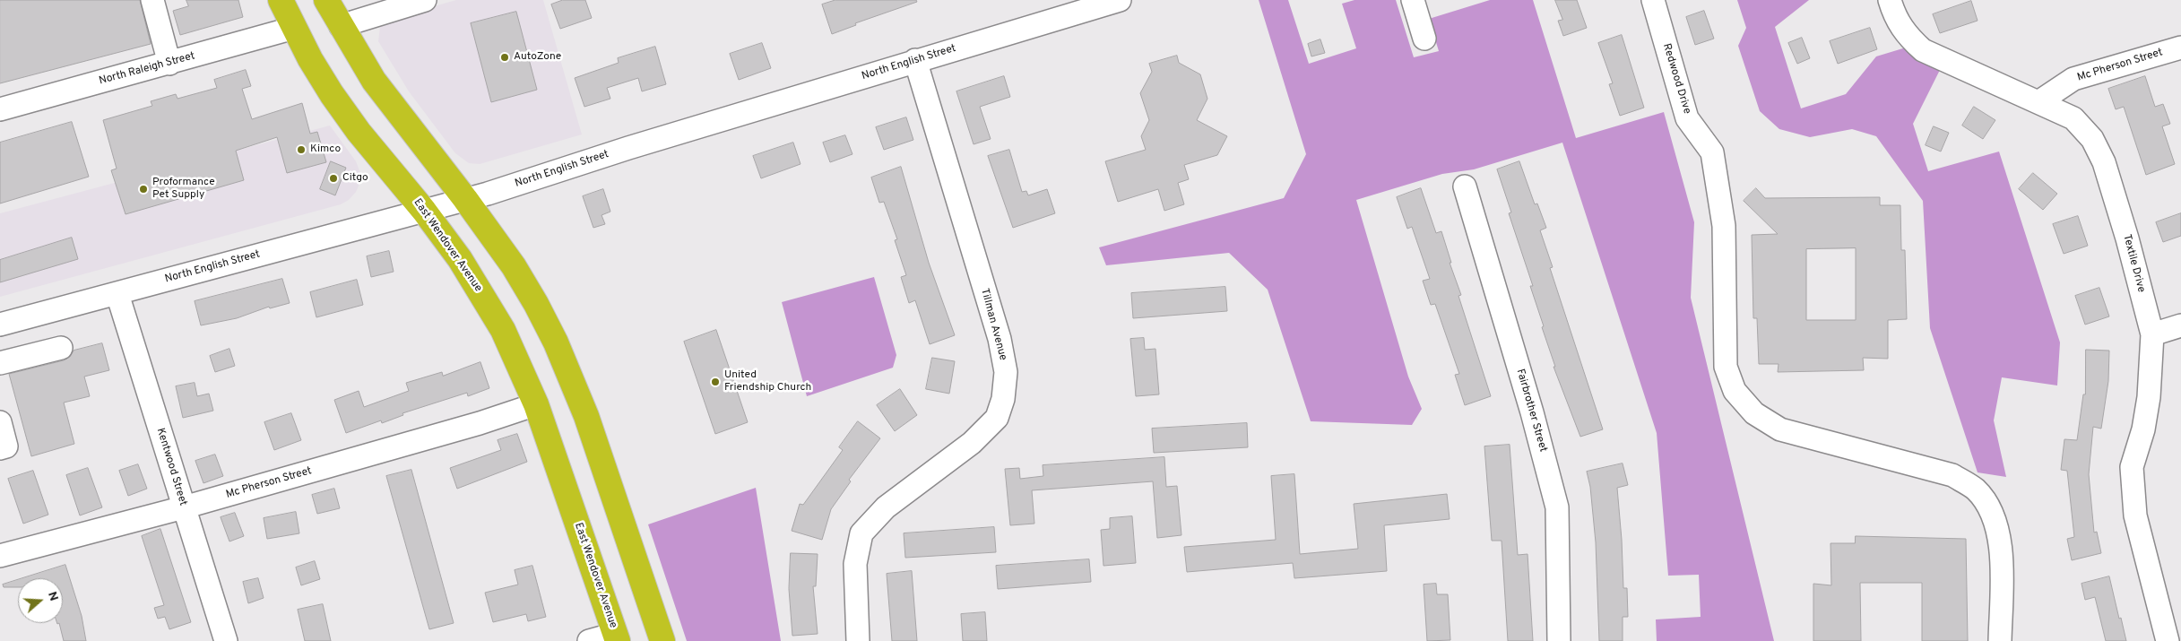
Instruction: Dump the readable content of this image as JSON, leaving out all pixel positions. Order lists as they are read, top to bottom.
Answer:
{
  "streets": {
    "highway": ["East Wendover Avenue"],
    "street": [
      "North English Street",
      "Mc Pherson Street",
      "North Raleigh Street",
      "Redwood Drive",
      "Textile Drive",
      "Tillman Avenue",
      "Fairbrother Street",
      "Kentwood Street"
    ]
  },
  "crossings": [
    ["North English Street", "East Wendover Avenue"],
    ["North English Street", "Tillman Avenue"],
    ["North English Street", "Kentwood Street"],
    ["Mc Pherson Street", "East Wendover Avenue"],
    ["Mc Pherson Street", "Textile Drive"],
    ["Mc Pherson Street", "Kentwood Street"],
    ["North Raleigh Street", "East Wendover Avenue"]
  ],
  "places": [
    "AutoZone",
    "Kimco",
    "Citgo",
    "Proformance Pet Supply",
    "United Friendship Church"
  ],
  "north": "right"
}
